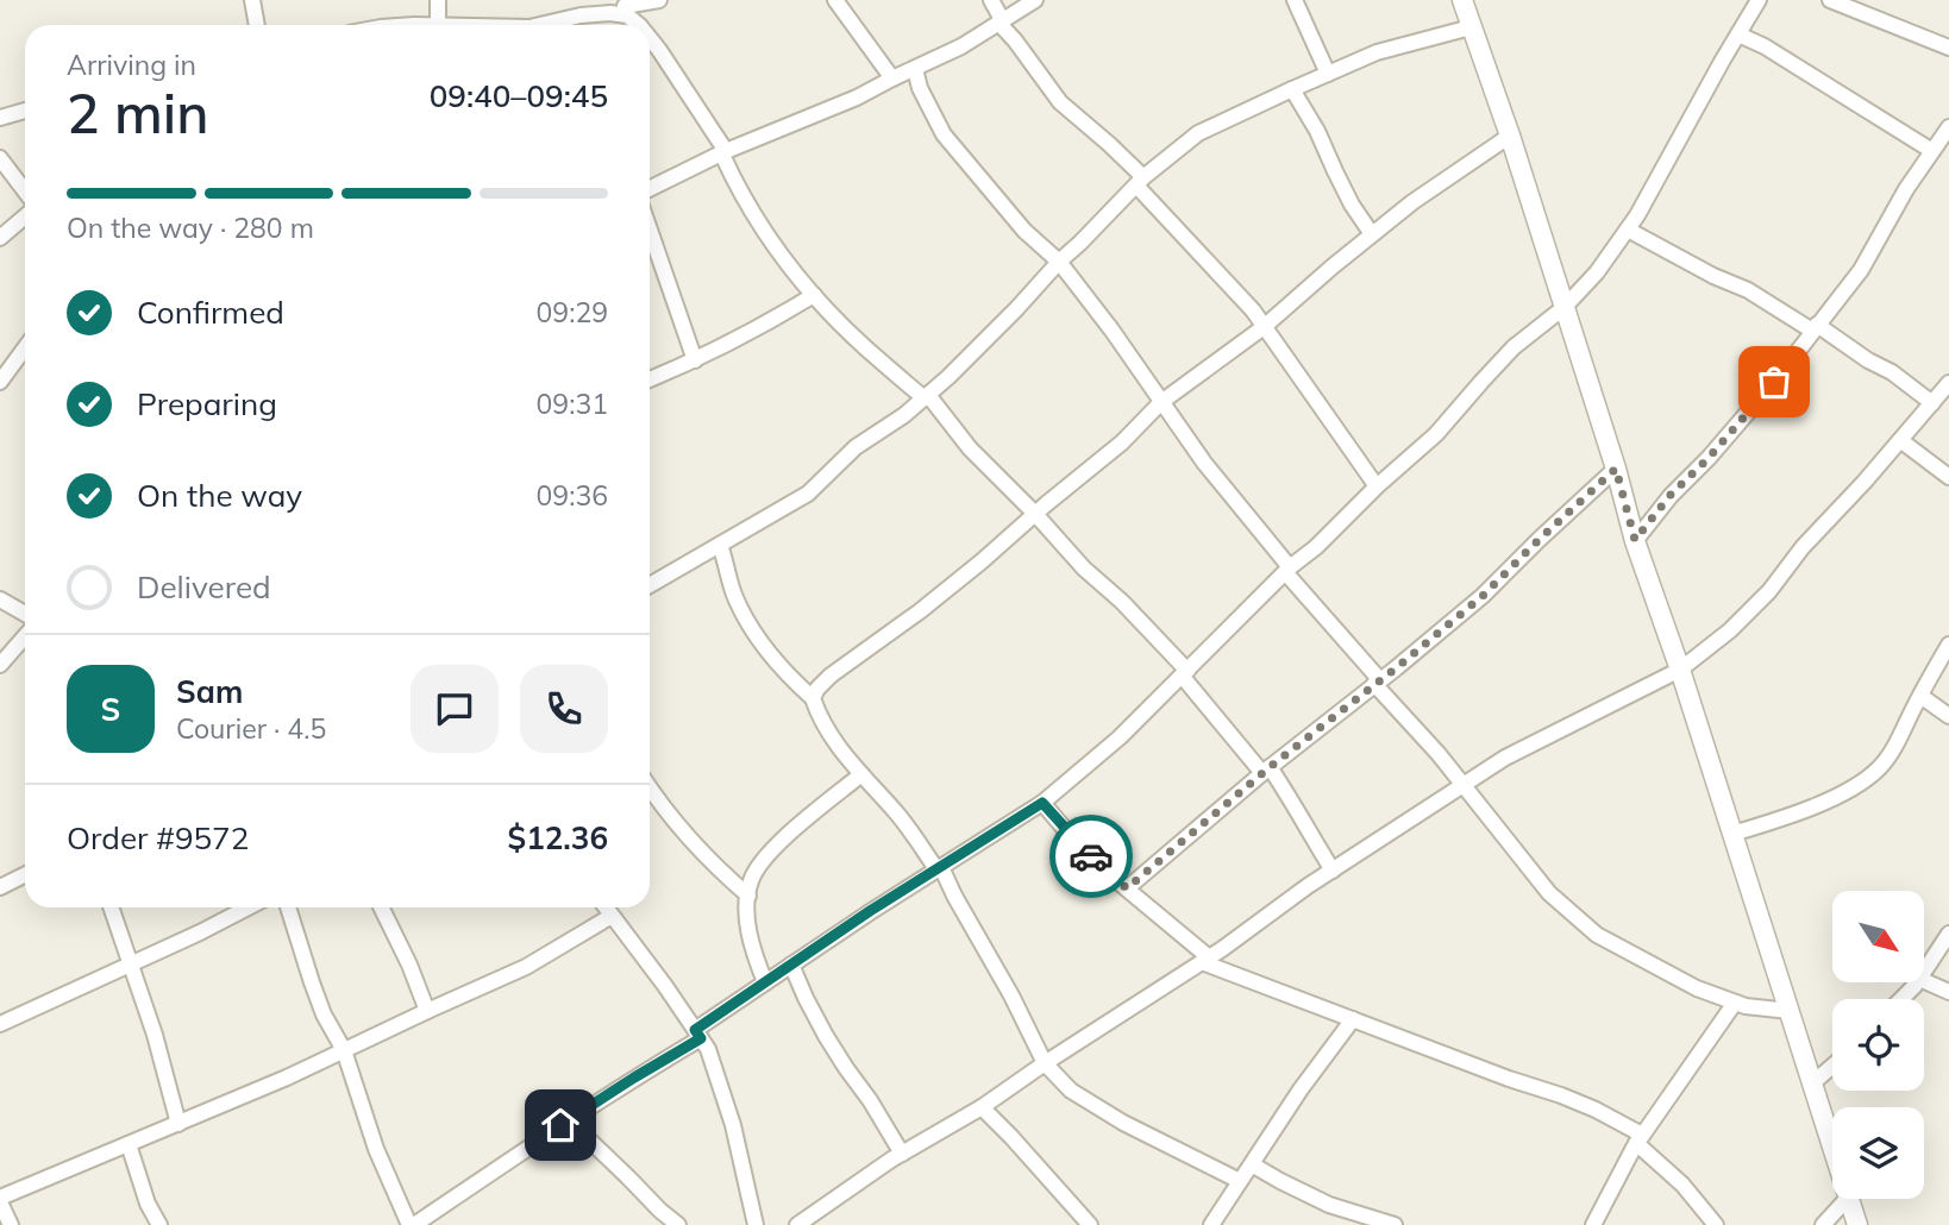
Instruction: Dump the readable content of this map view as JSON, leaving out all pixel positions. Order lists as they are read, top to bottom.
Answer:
{
  "north": "bottom right",
  "page": {
    "heading": ["2 min", "Arriving in", "09:40–09:45"],
    "panel": [
      "Sam",
      "Courier · 4.5",
      "Order #9572",
      "$12.36"
    ],
    "bar": "On the way · 280 m",
    "list": [
      ["Confirmed", "09:29"],
      ["Preparing", "09:31"],
      ["On the way", "09:36"],
      "Delivered"
    ],
    "round": "S"
  }
}
